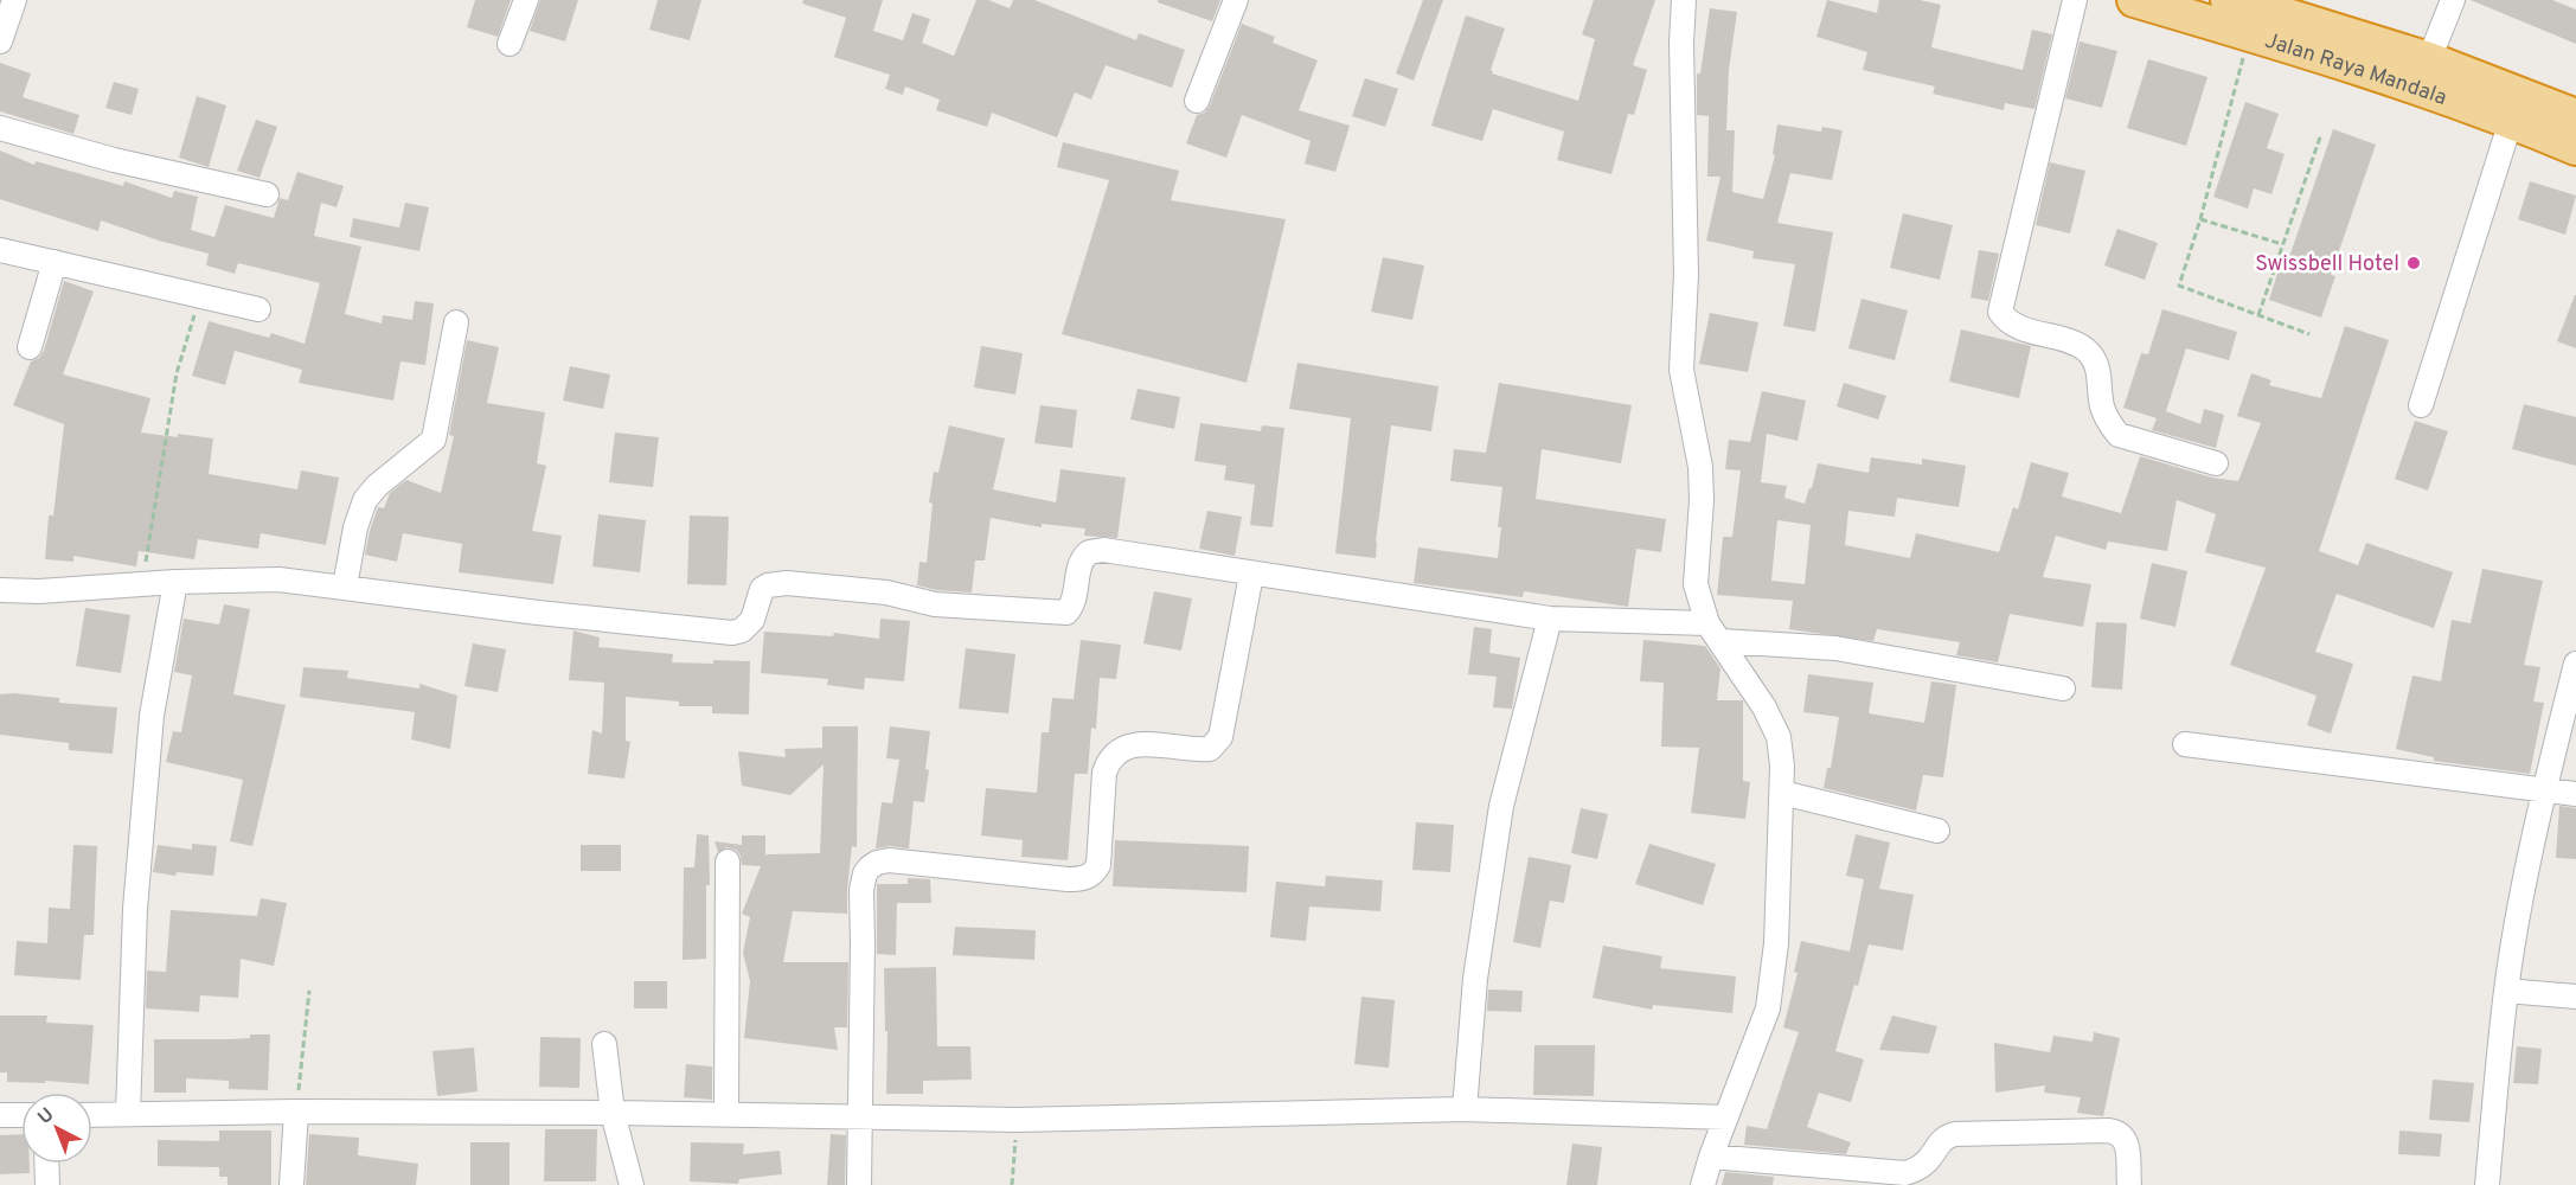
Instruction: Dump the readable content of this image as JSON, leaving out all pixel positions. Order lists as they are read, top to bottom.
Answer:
{
  "streets": {
    "highway": ["Jalan Raya Mandala"]
  },
  "places": ["Swissbell Hotel"],
  "north": "top left"
}
